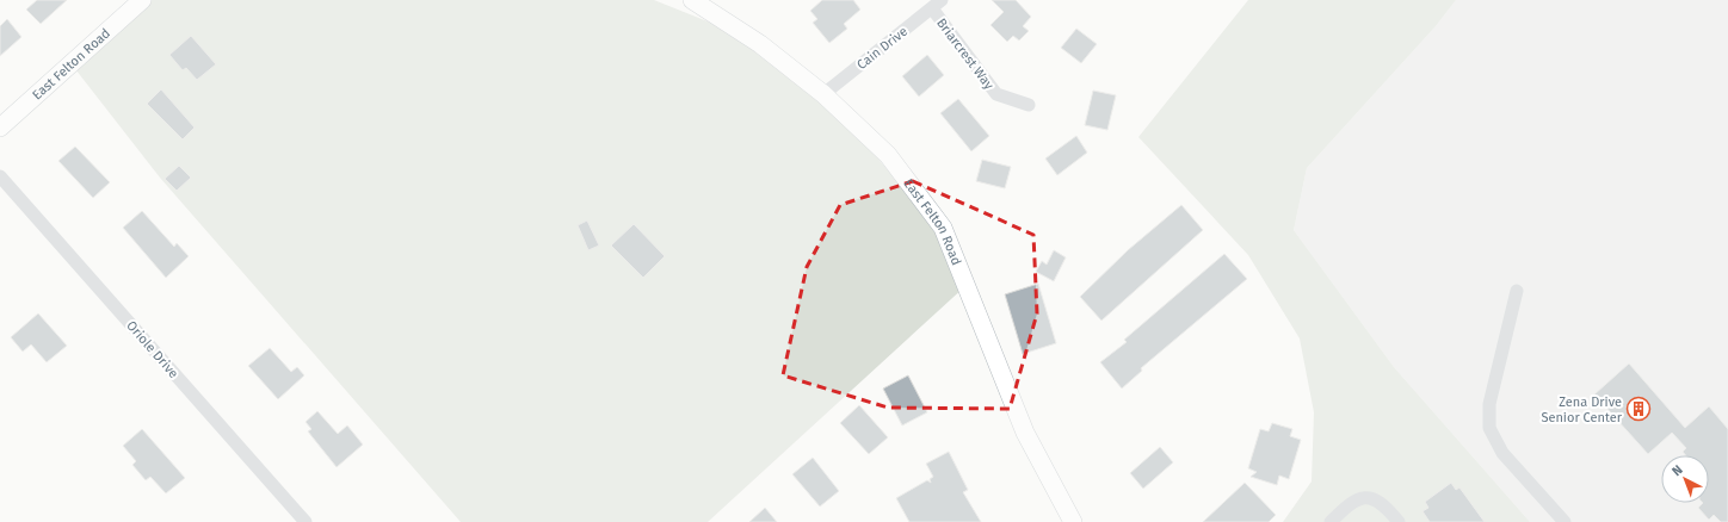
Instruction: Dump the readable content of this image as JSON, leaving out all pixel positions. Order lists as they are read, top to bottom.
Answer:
{
  "streets": {
    "street": [
      "Cain Drive",
      "Briarcrest Way",
      "East Felton Road",
      "Oriole Drive"
    ]
  },
  "crossings": [
    ["Cain Drive", "Briarcrest Way"],
    ["Cain Drive", "East Felton Road"]
  ],
  "places": {
    "building": ["Zena Drive Senior Center"]
  },
  "north": "top left"
}
